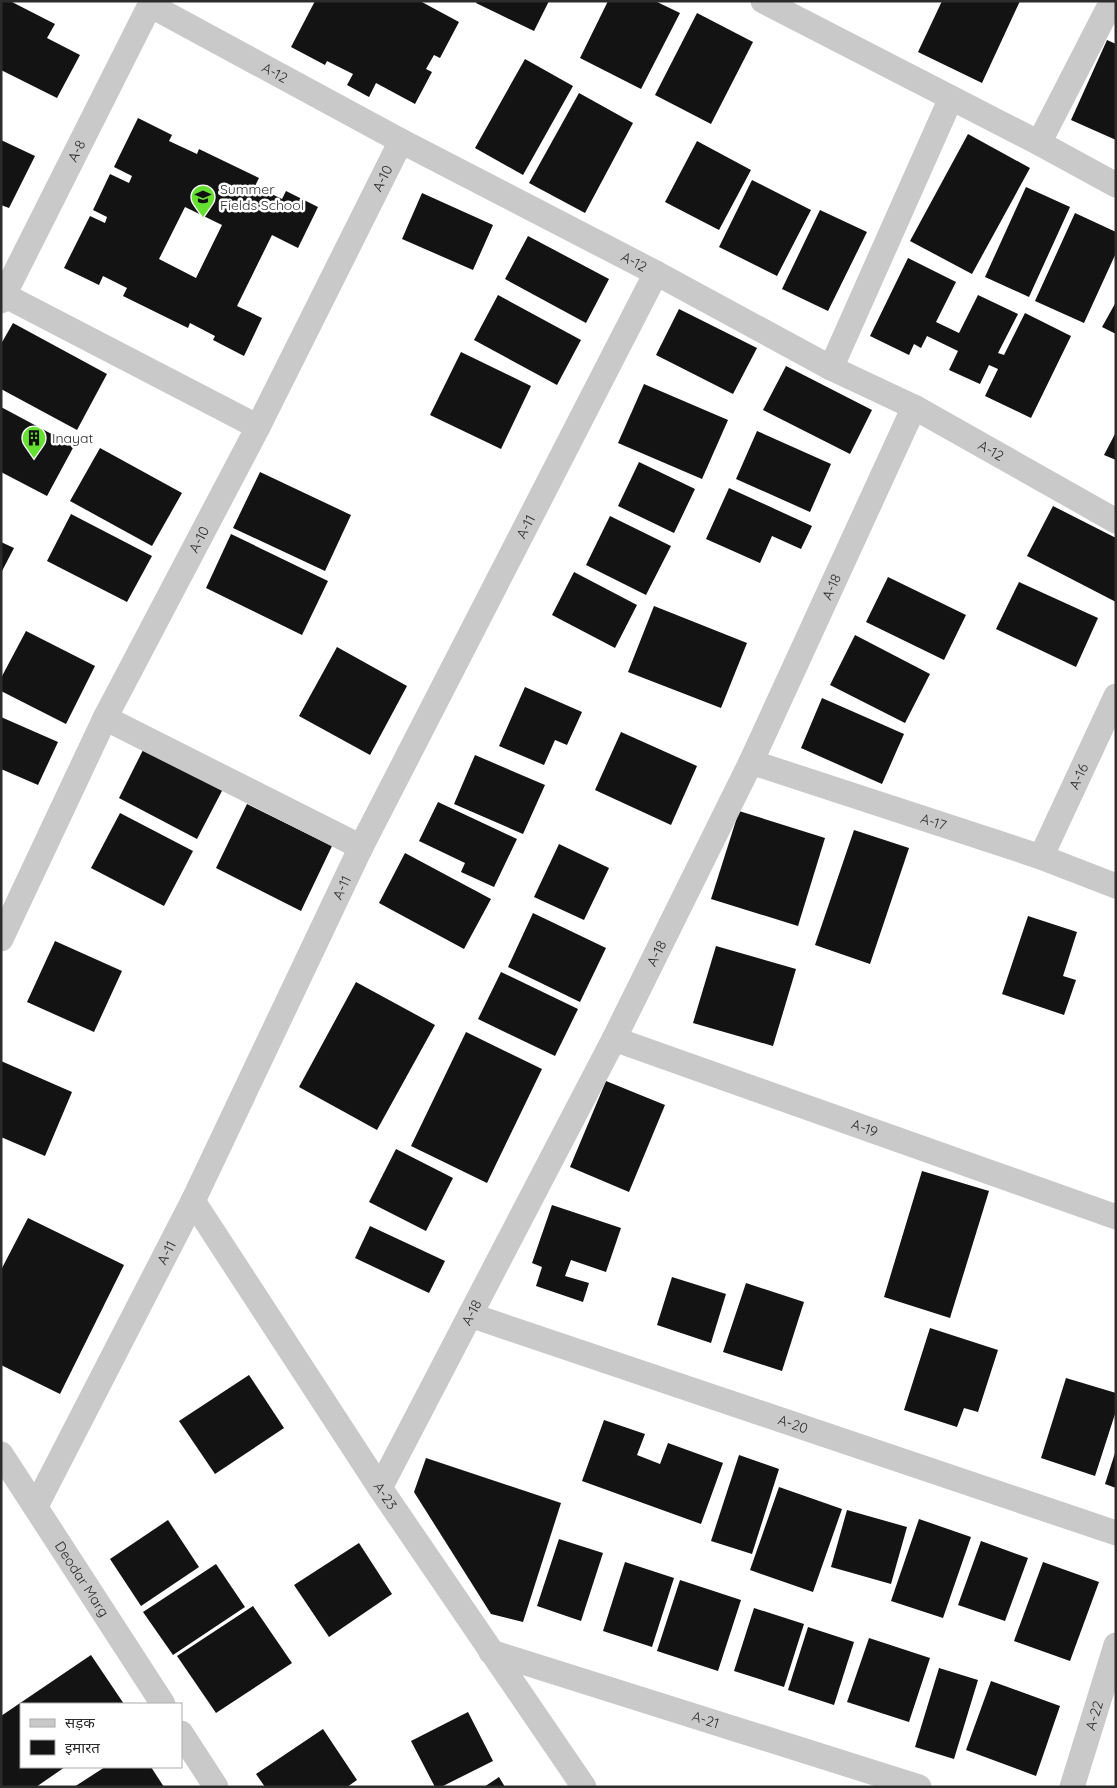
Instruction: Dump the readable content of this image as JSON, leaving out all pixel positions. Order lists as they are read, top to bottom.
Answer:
{
  "streets": {
    "street": [
      "A-12",
      "A-8",
      "A-10",
      "A-11",
      "A-18",
      "A-16",
      "A-17",
      "A-19",
      "A-20",
      "A-23",
      "Deodar Marg",
      "A-22",
      "A-21"
    ]
  },
  "crossings": [
    ["A-12", "A-8"],
    ["A-12", "A-10"],
    ["A-12", "A-11"],
    ["A-12", "A-18"],
    ["A-11", "A-23"],
    ["A-11", "Deodar Marg"],
    ["A-18", "A-17"],
    ["A-18", "A-19"],
    ["A-18", "A-20"],
    ["A-18", "A-23"],
    ["A-16", "A-17"],
    ["A-23", "A-21"]
  ],
  "places": {
    "school or university": ["Summer Fields School"],
    "building": ["Inayat"]
  },
  "legend": ["सड़क", "इमारत"]
}
